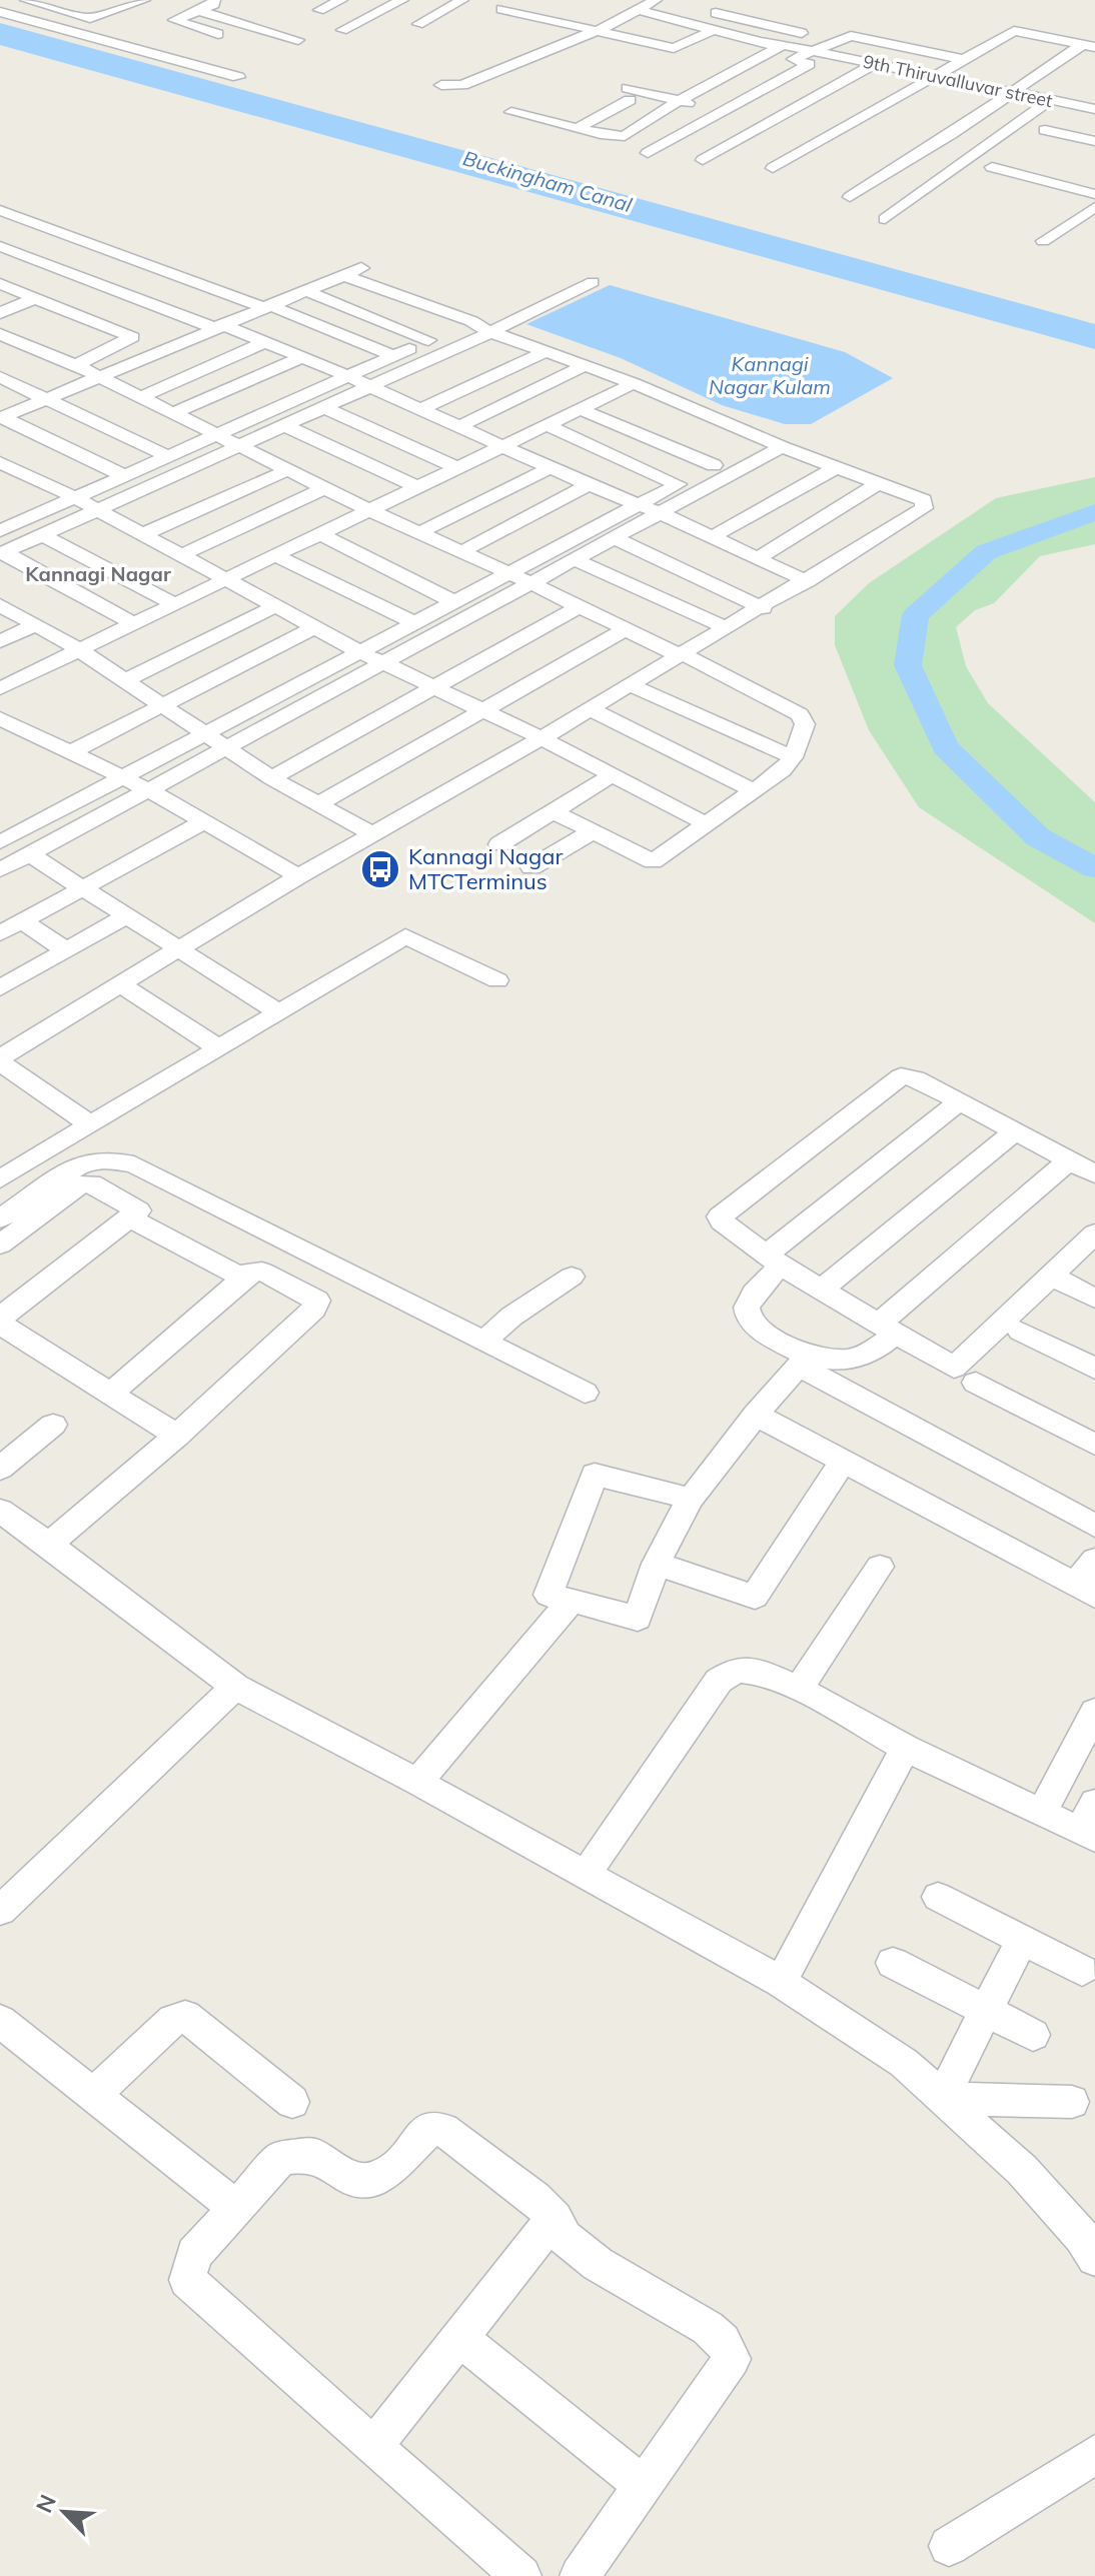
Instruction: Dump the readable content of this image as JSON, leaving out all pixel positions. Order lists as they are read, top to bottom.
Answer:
{
  "streets": {
    "street": ["9th Thiruvalluvar street"]
  },
  "districts": ["Kannagi Nagar"],
  "water": ["Buckingham Canal", "Kannagi Nagar Kulam"],
  "places": {
    "bus stop": ["Kannagi Nagar MTCTerminus"]
  },
  "north": "top left"
}
